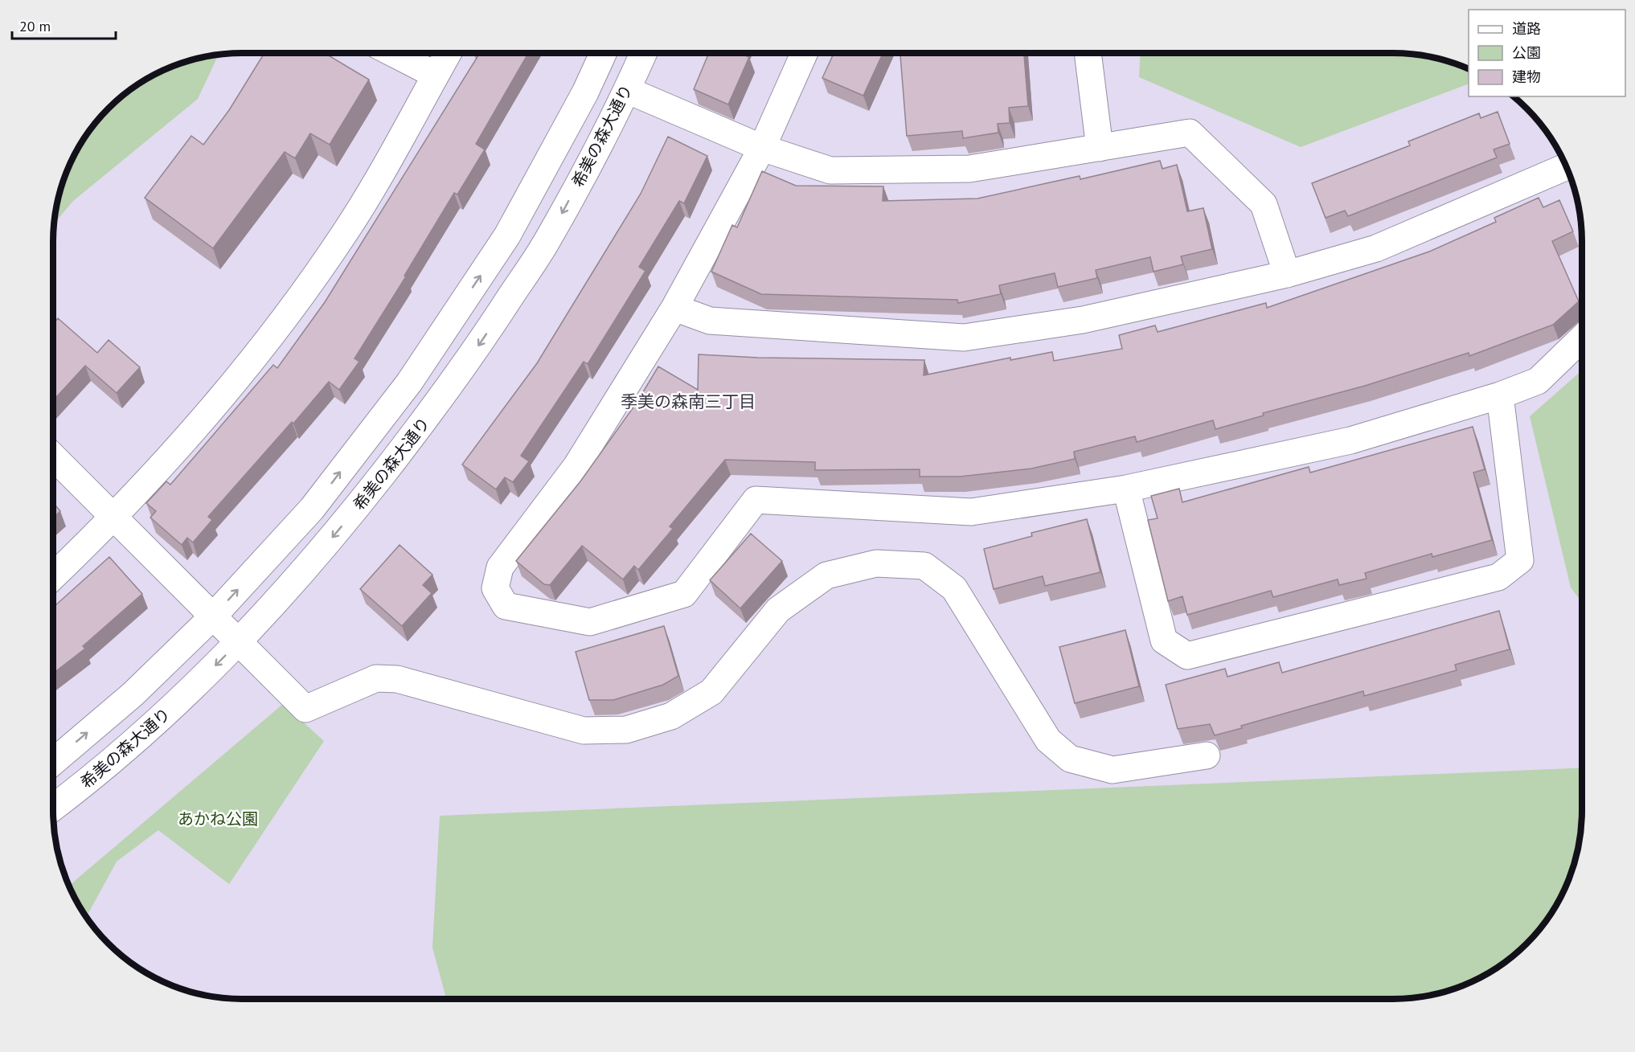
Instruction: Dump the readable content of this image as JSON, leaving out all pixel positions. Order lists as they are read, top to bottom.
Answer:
{
  "streets": {
    "street": ["希美の森大通り"]
  },
  "districts": ["季美の森南三丁目"],
  "parks": ["あかね公園"],
  "legend": ["道路", "公園", "建物"],
  "scale_bar": "20 m"
}
